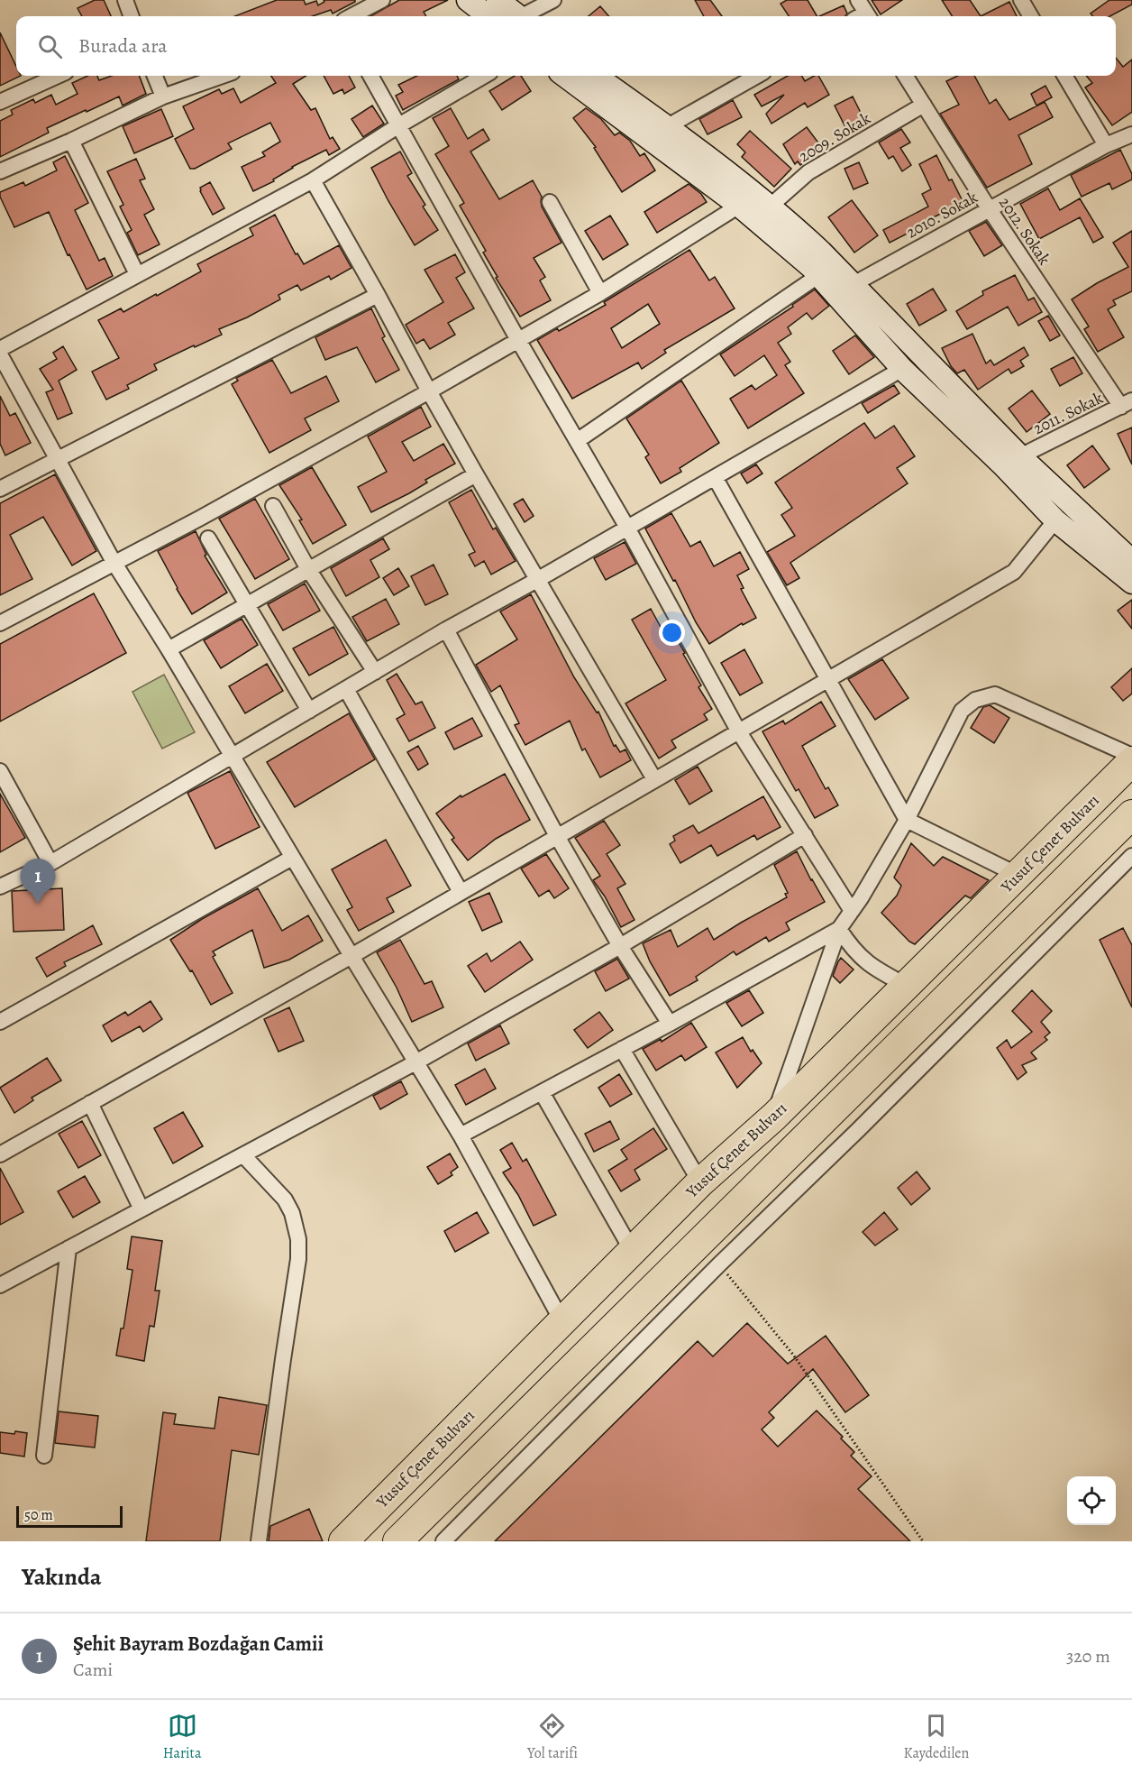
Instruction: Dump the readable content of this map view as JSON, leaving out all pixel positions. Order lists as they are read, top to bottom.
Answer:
{
  "streets": {
    "highway": ["Yusuf Çenet Bulvarı"],
    "street": [
      "2009. Sokak",
      "2010. Sokak",
      "2012. Sokak",
      "2011. Sokak"
    ]
  },
  "crossings": [
    ["2009. Sokak", "2012. Sokak"],
    ["2010. Sokak", "2012. Sokak"],
    ["2012. Sokak", "2011. Sokak"]
  ],
  "scale_bar": "50 m",
  "page": {
    "search": "Burada ara",
    "pins": "1",
    "scale": "50 m",
    "heading": "Yakında",
    "list": [
      {
        "mark": "1",
        "name": "Şehit Bayram Bozdağan Camii",
        "note": "Cami",
        "value": "320 m"
      }
    ],
    "nav": ["Harita", "Yol tarifi", "Kaydedilen"]
  }
}
